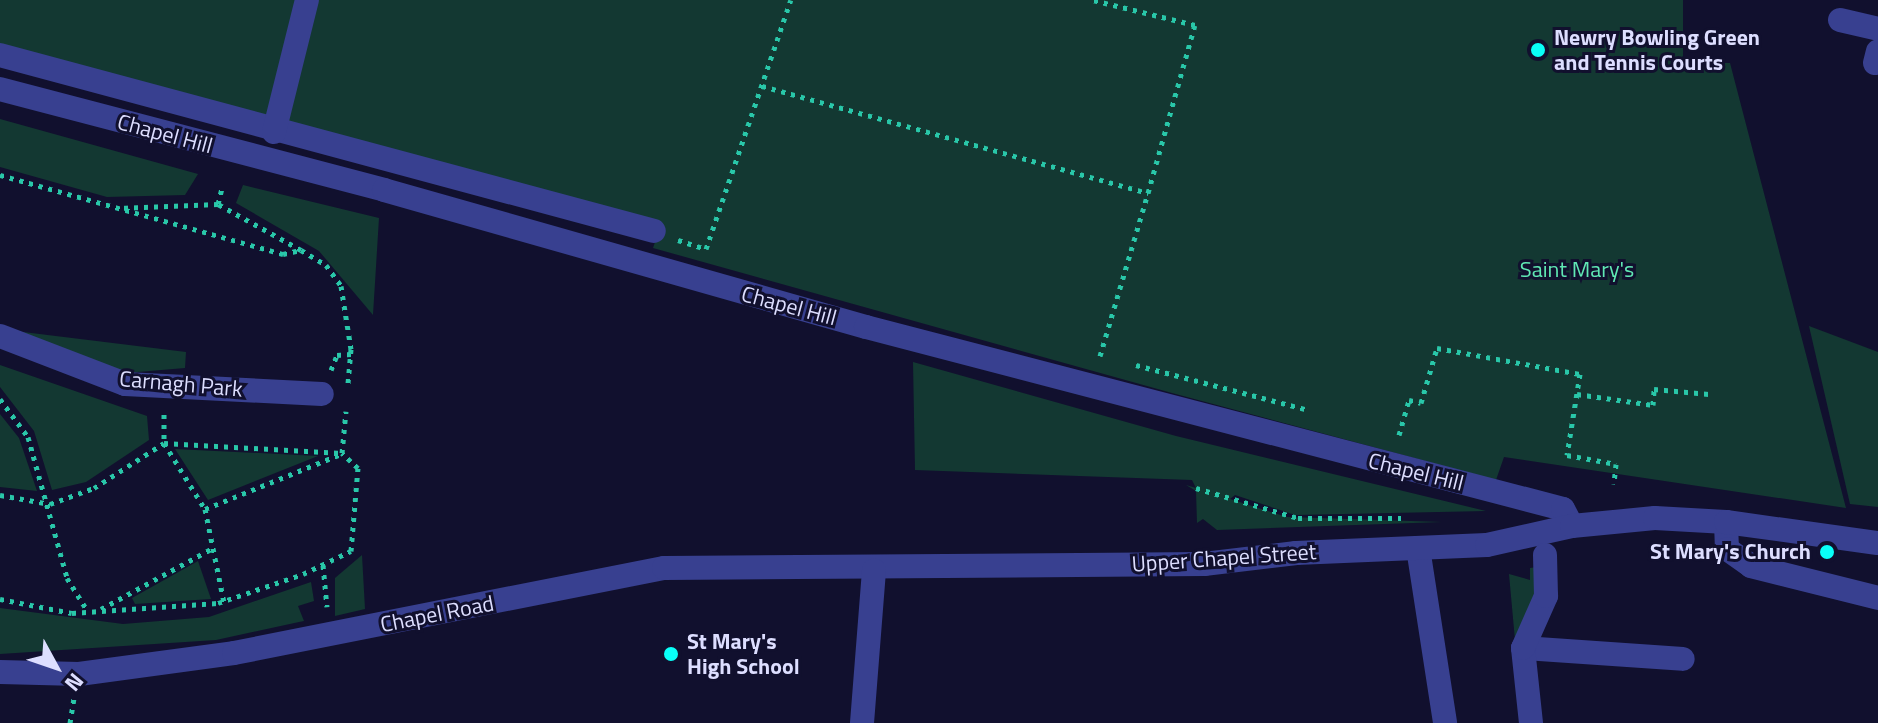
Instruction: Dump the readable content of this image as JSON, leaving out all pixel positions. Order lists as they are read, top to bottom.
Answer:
{
  "streets": {
    "street": [
      "Chapel Hill",
      "Carnagh Park",
      "Upper Chapel Street",
      "Chapel Road"
    ]
  },
  "crossings": [
    ["Chapel Hill", "Upper Chapel Street"],
    ["Upper Chapel Street", "Chapel Road"]
  ],
  "parks": ["Saint Mary's"],
  "places": ["Newry Bowling Green and Tennis Courts", "St Mary's Church", "St Mary's High School"],
  "north": "bottom right"
}
